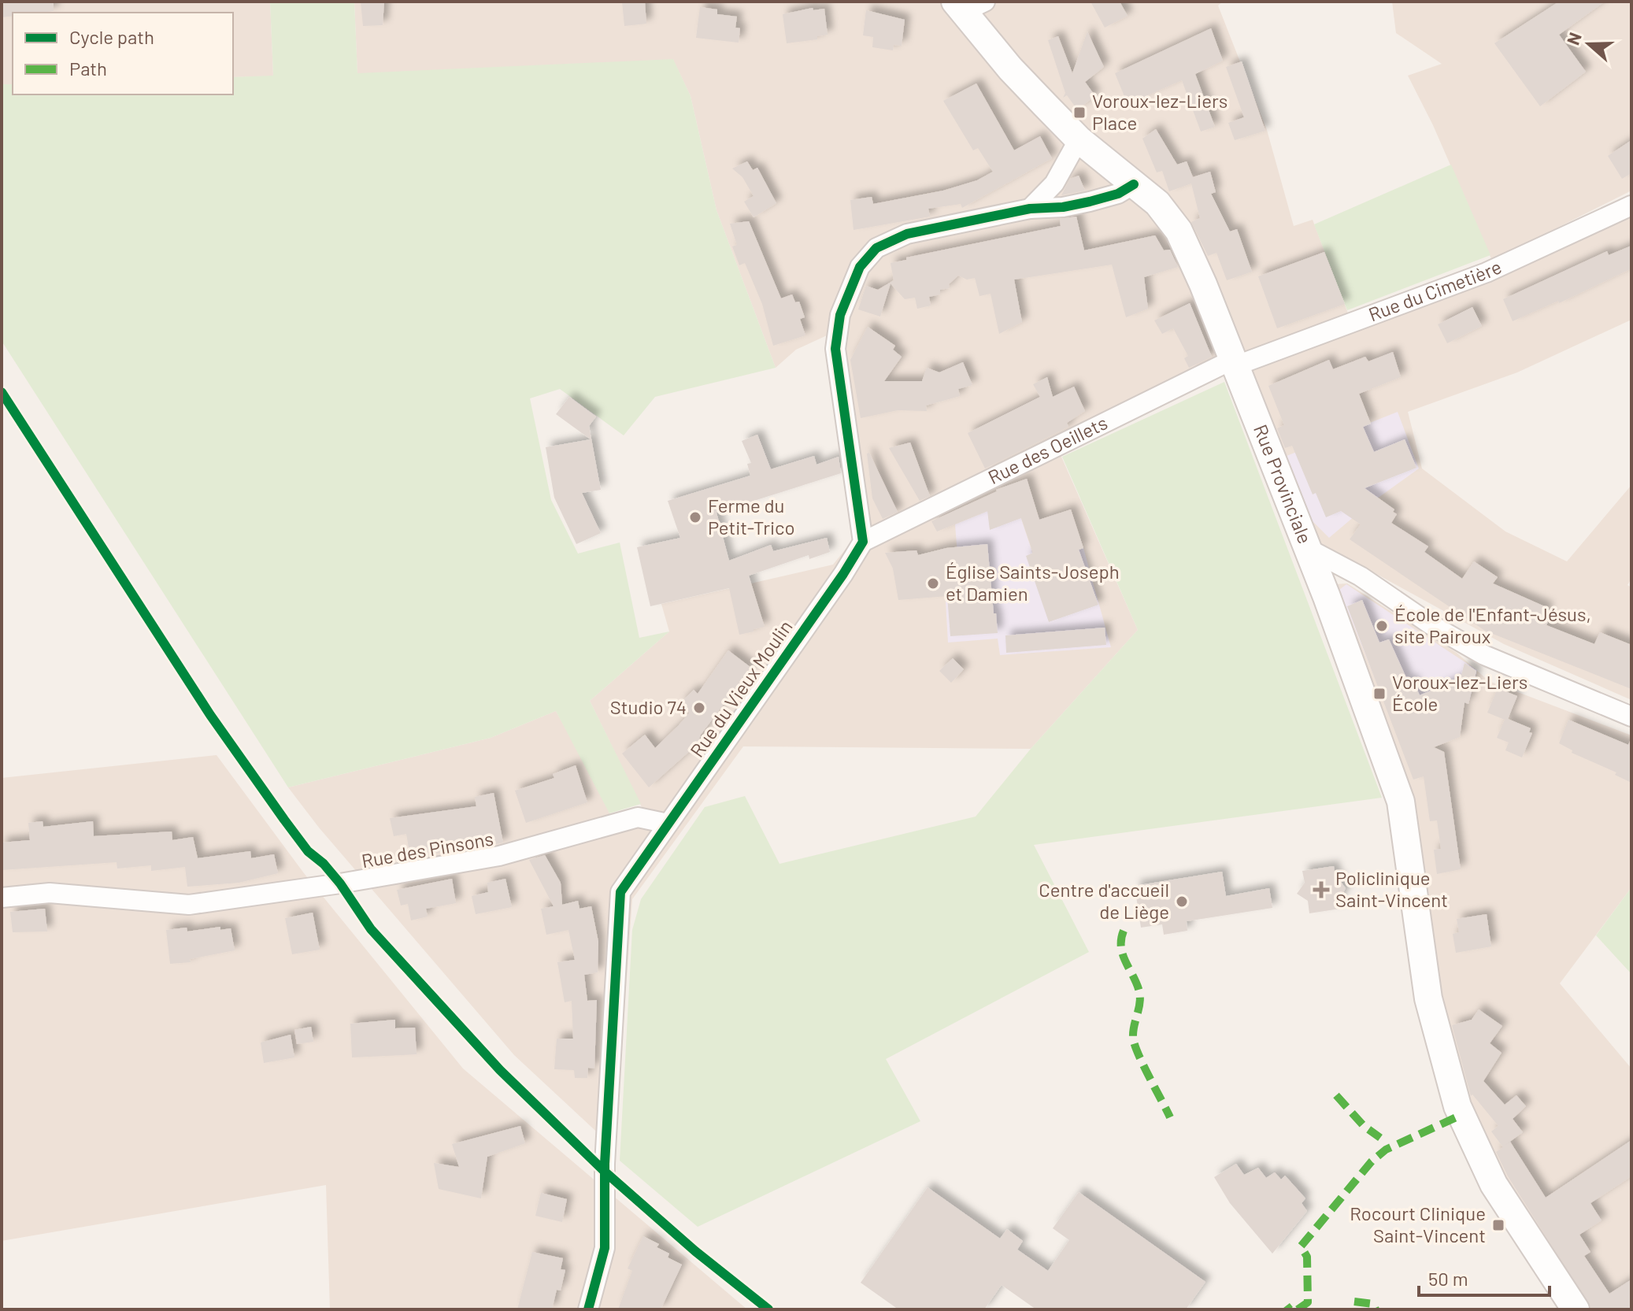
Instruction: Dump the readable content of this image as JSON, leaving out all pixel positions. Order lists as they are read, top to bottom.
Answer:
{
  "streets": {
    "main road": ["Rue Provinciale"],
    "street": [
      "Rue du Cimetière",
      "Rue des Oeillets",
      "Rue du Vieux Moulin",
      "Rue des Pinsons"
    ]
  },
  "crossings": [
    ["Rue du Cimetière", "Rue des Oeillets"],
    ["Rue du Cimetière", "Rue Provinciale"],
    ["Rue des Oeillets", "Rue Provinciale"],
    ["Rue des Oeillets", "Rue du Vieux Moulin"],
    ["Rue du Vieux Moulin", "Rue des Pinsons"]
  ],
  "places": {
    "transit": ["Voroux-lez-Liers Place", "Voroux-lez-Liers École", "Rocourt Clinique Saint-Vincent"],
    "other": [
      "Ferme du Petit-Trico",
      "Église Saints-Joseph et Damien",
      "École de l'Enfant-Jésus, site Pairoux",
      "Studio 74",
      "Centre d'accueil de Liège"
    ],
    "health": ["Policlinique Saint-Vincent"]
  },
  "legend": ["Cycle path", "Path"],
  "scale_bar": "50 m",
  "north": "left"
}
